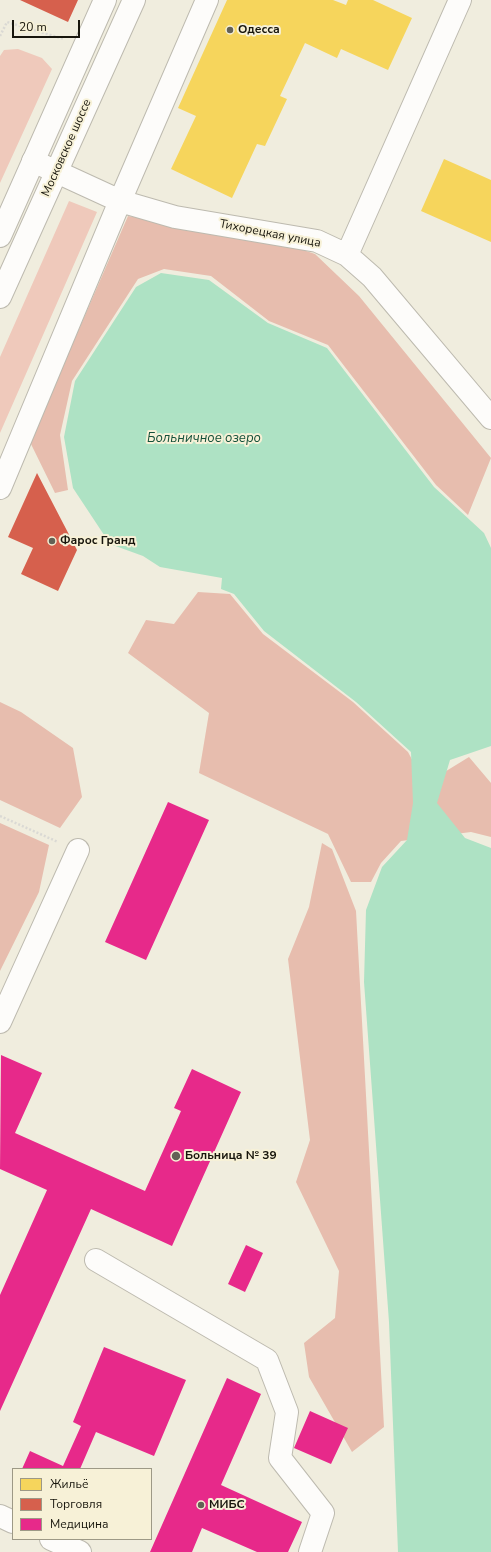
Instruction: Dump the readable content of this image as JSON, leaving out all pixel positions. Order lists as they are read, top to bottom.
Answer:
{
  "streets": {
    "main road": ["Московское шоссе", "Тихорецкая улица"]
  },
  "crossings": [
    ["Московское шоссе", "Тихорецкая улица"]
  ],
  "water": ["Больничное озеро"],
  "places": [
    "Одесса",
    "Фарос Гранд",
    "Больница № 39",
    "МИБС"
  ],
  "legend": ["Жильё", "Торговля", "Медицина"],
  "scale_bar": "20 m"
}
